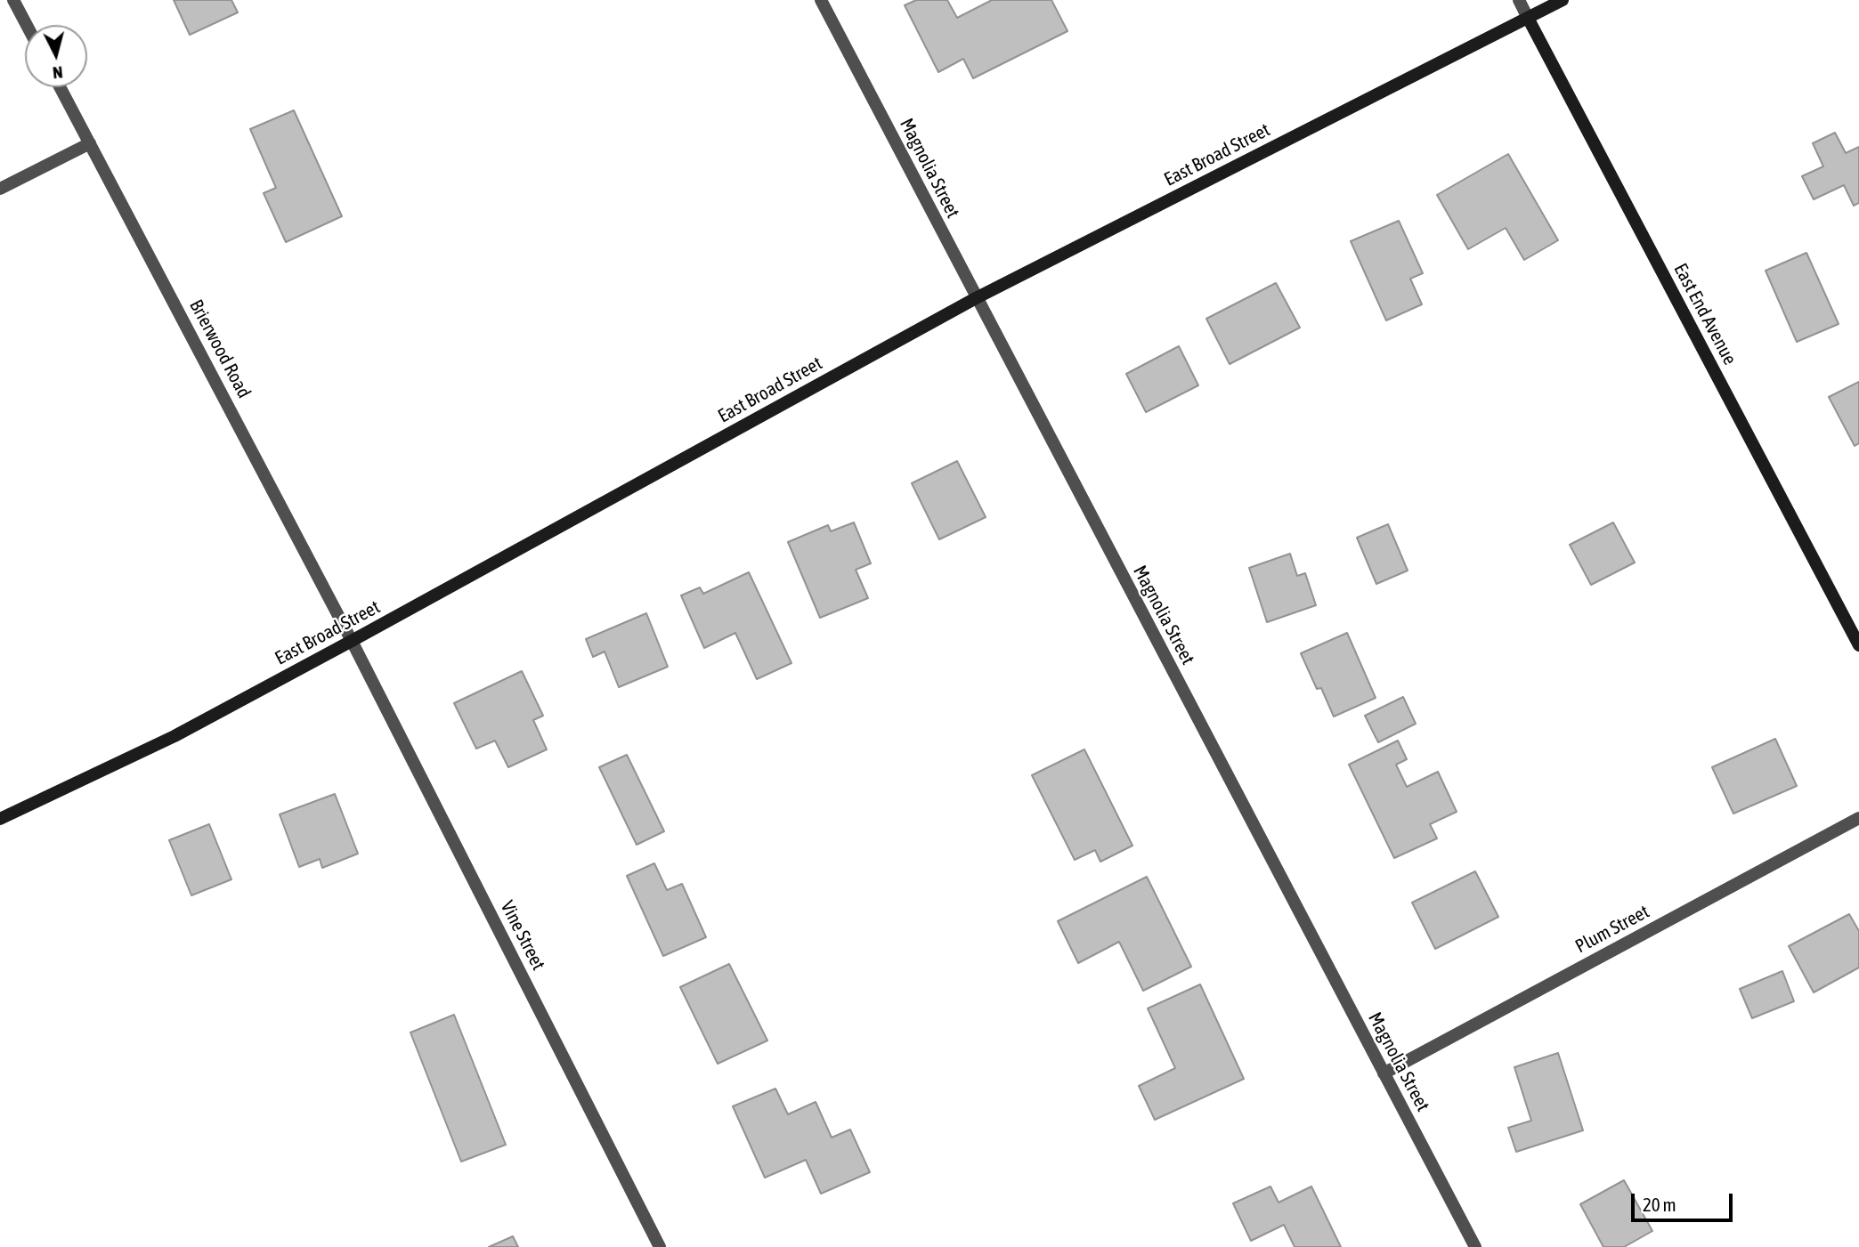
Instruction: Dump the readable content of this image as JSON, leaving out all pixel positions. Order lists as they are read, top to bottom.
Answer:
{
  "streets": {
    "main road": ["East Broad Street", "East End Avenue"],
    "street": [
      "Magnolia Street",
      "Brierwood Road",
      "Plum Street",
      "Vine Street"
    ]
  },
  "crossings": [
    ["East Broad Street", "Magnolia Street"],
    ["East Broad Street", "East End Avenue"],
    ["East Broad Street", "Brierwood Road"],
    ["East Broad Street", "Vine Street"],
    ["Magnolia Street", "Plum Street"],
    ["Brierwood Road", "Vine Street"]
  ],
  "scale_bar": "20 m",
  "north": "bottom"
}
